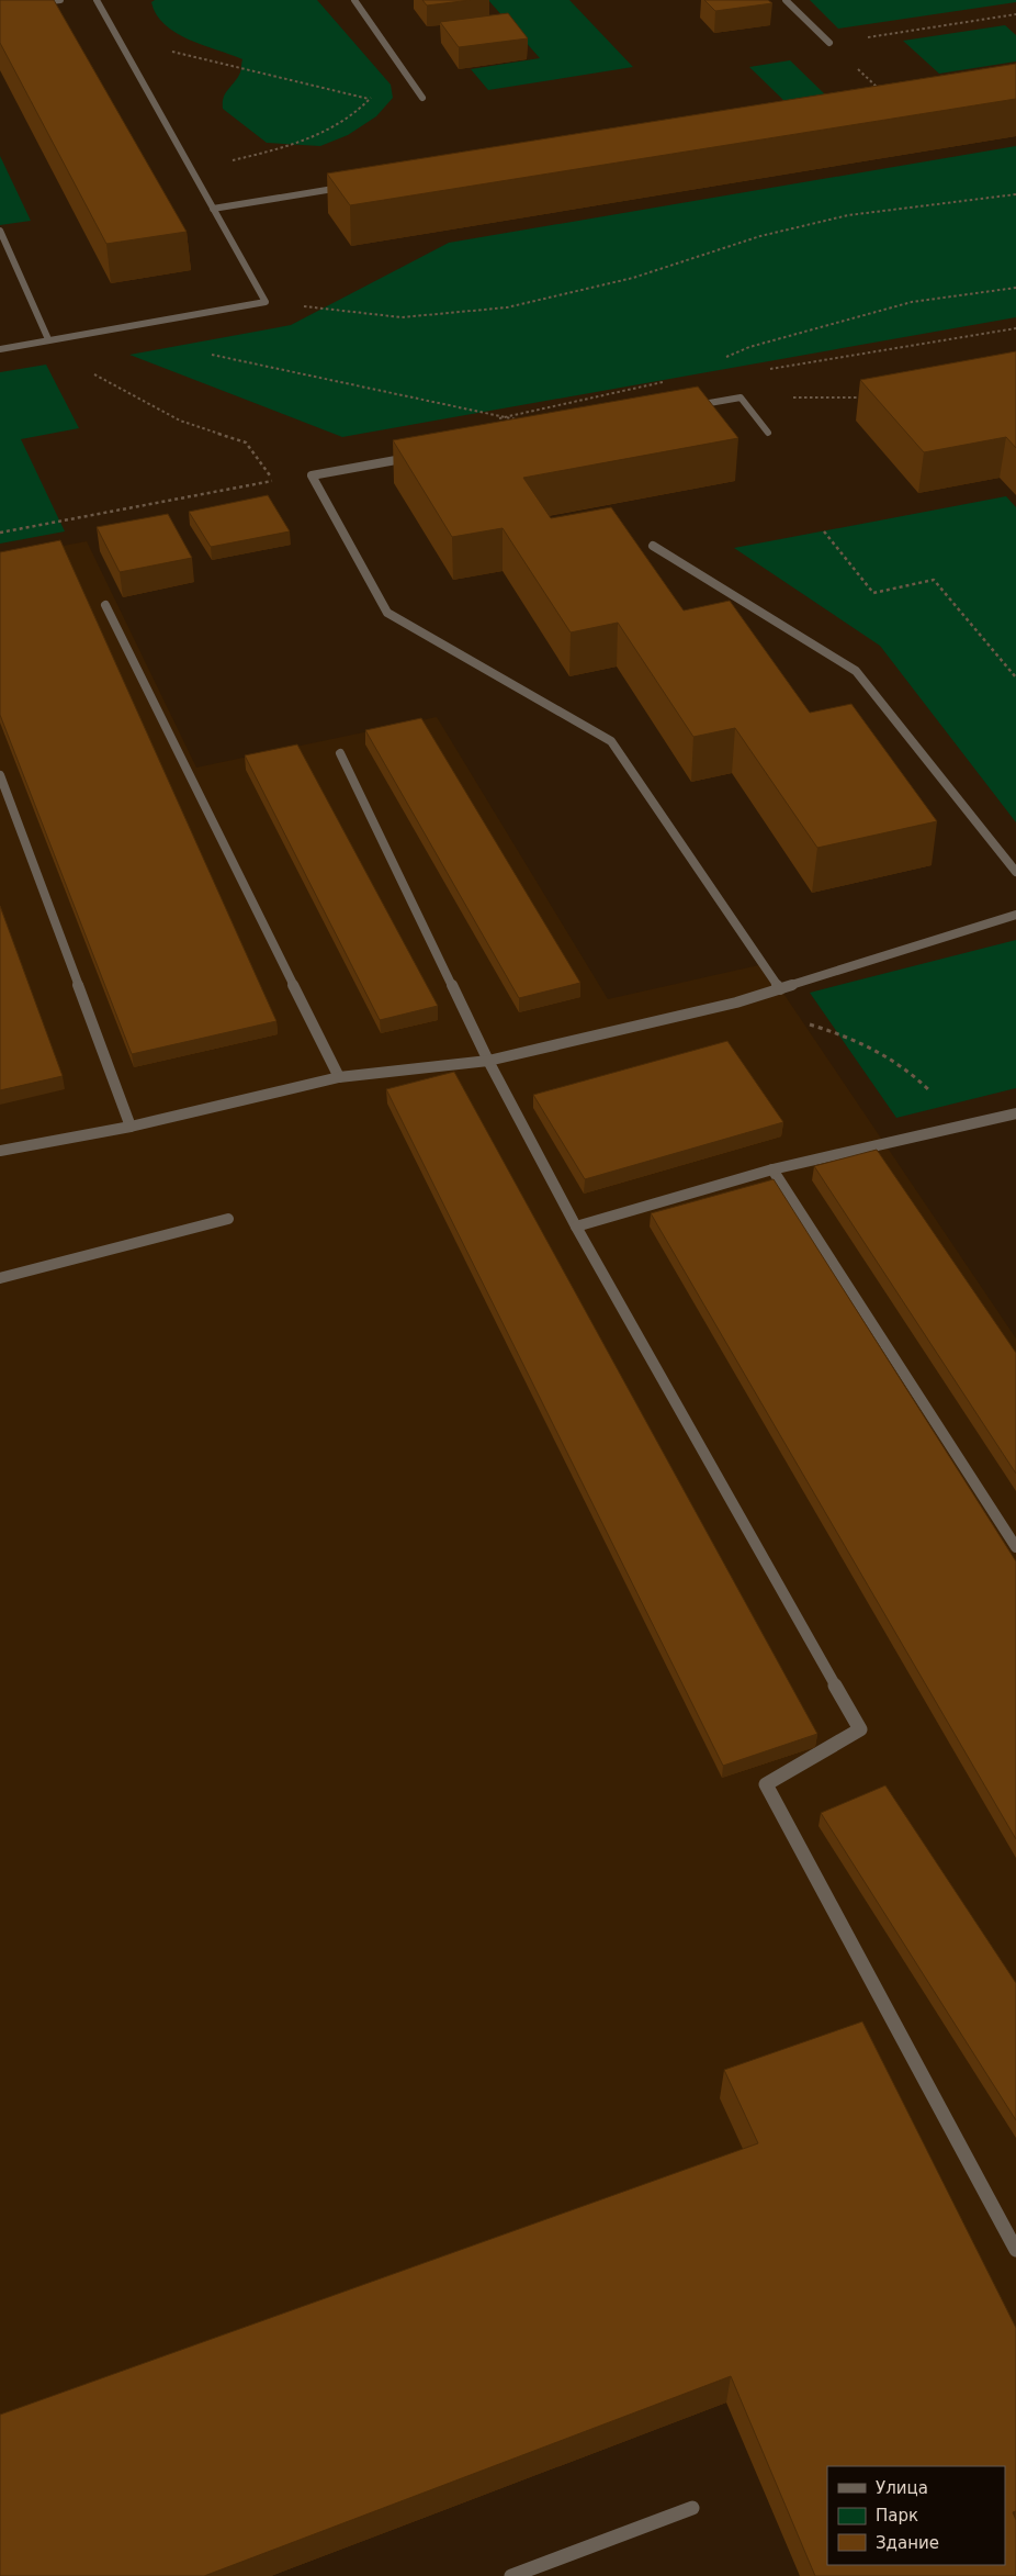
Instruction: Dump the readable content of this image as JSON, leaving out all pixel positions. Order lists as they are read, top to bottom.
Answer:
{
  "legend": ["Улица", "Парк", "Здание"]
}
